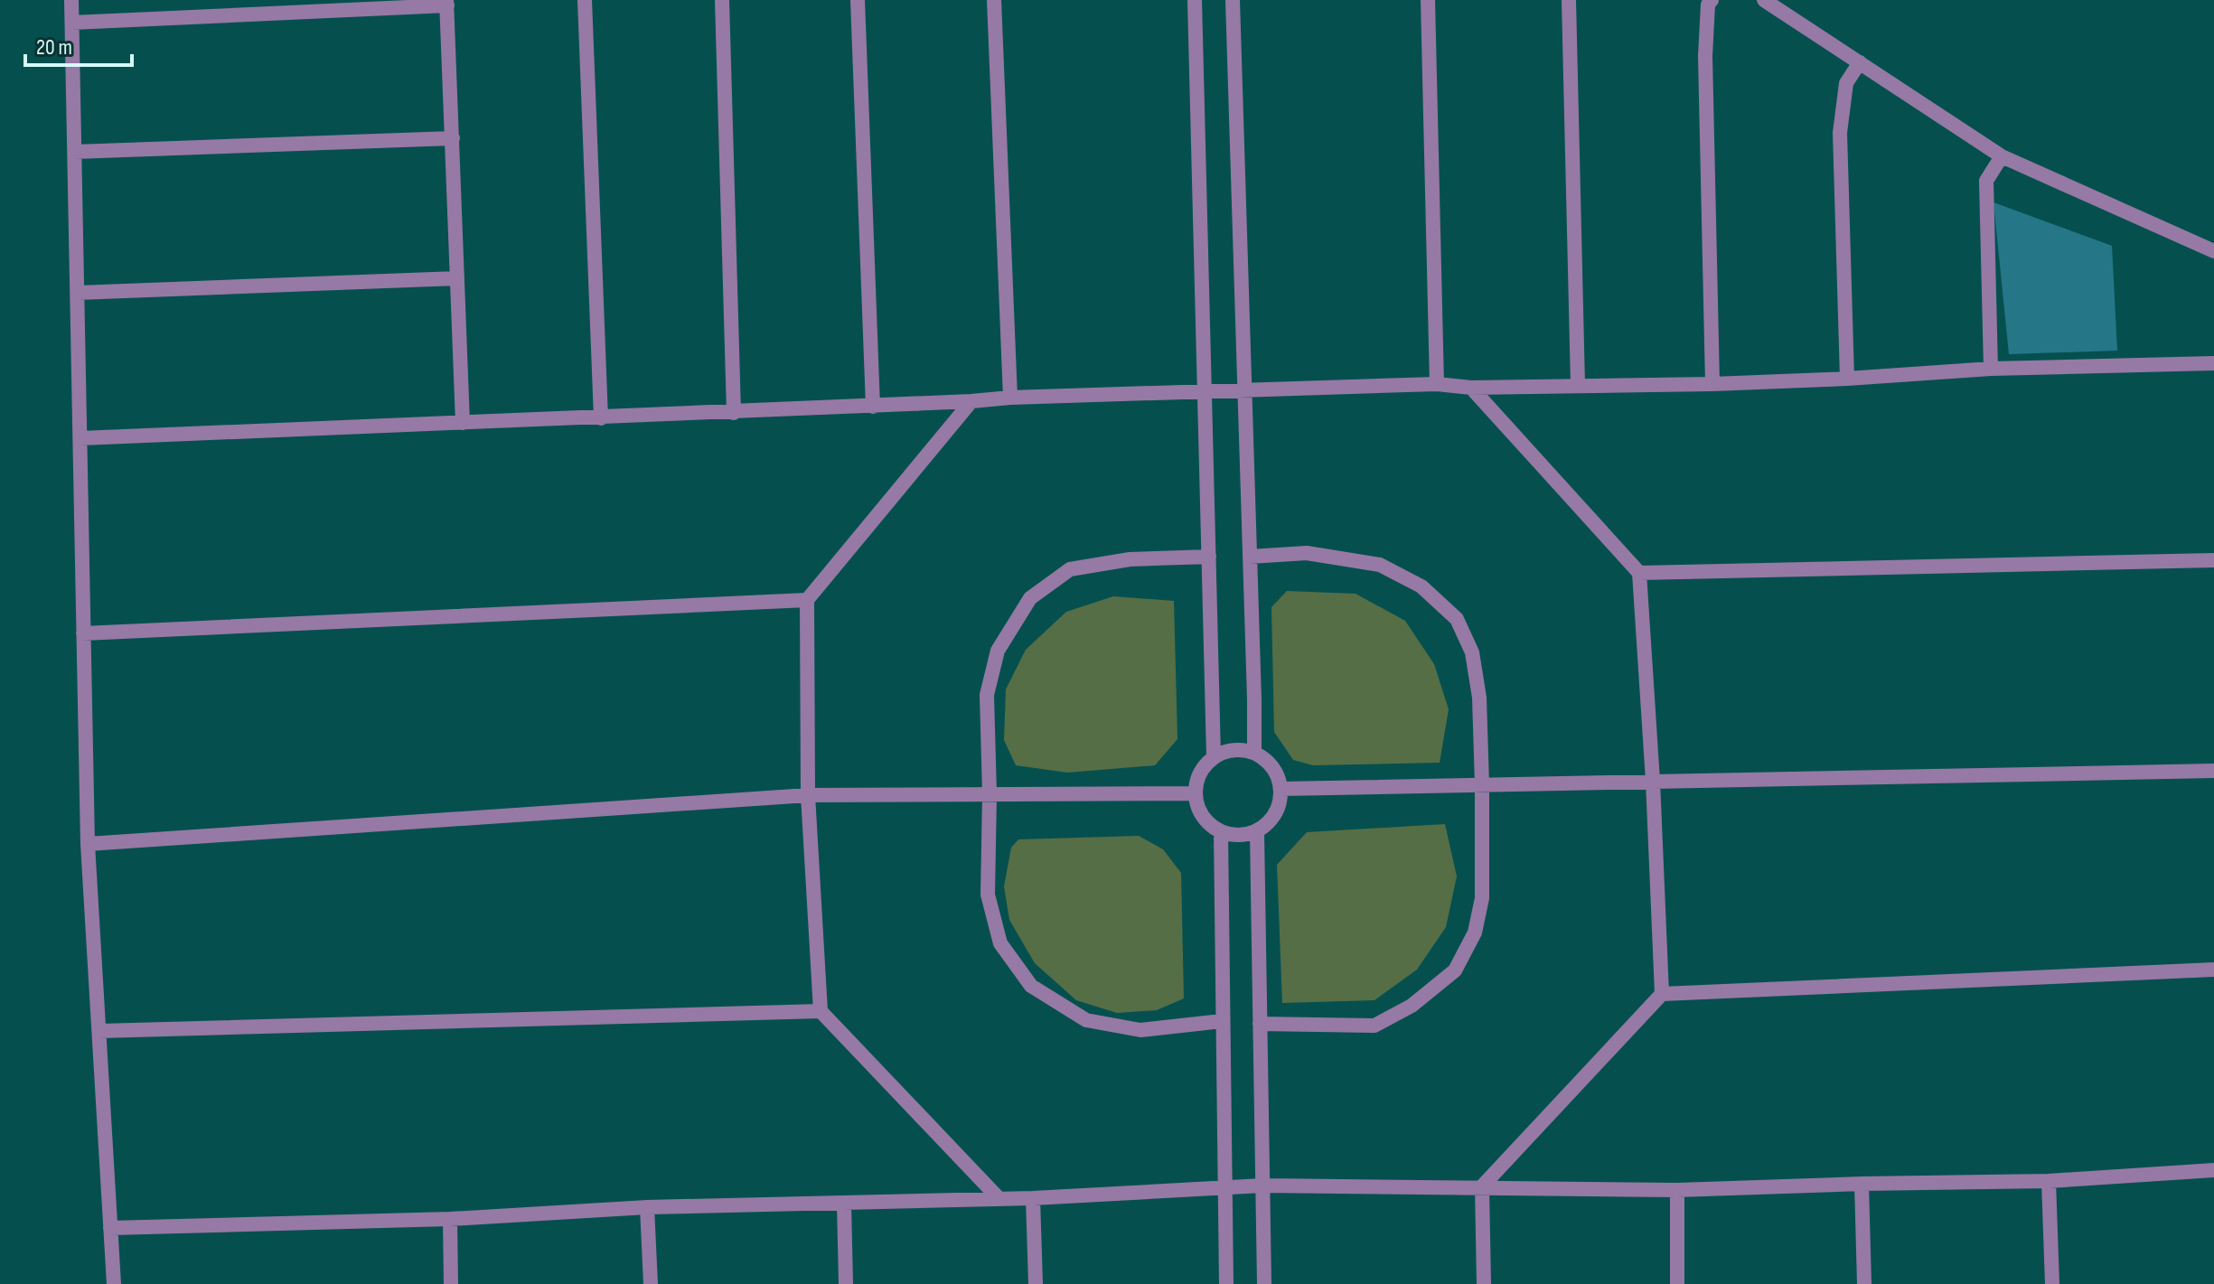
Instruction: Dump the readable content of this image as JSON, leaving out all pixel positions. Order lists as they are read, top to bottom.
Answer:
{
  "scale_bar": "20 m"
}
